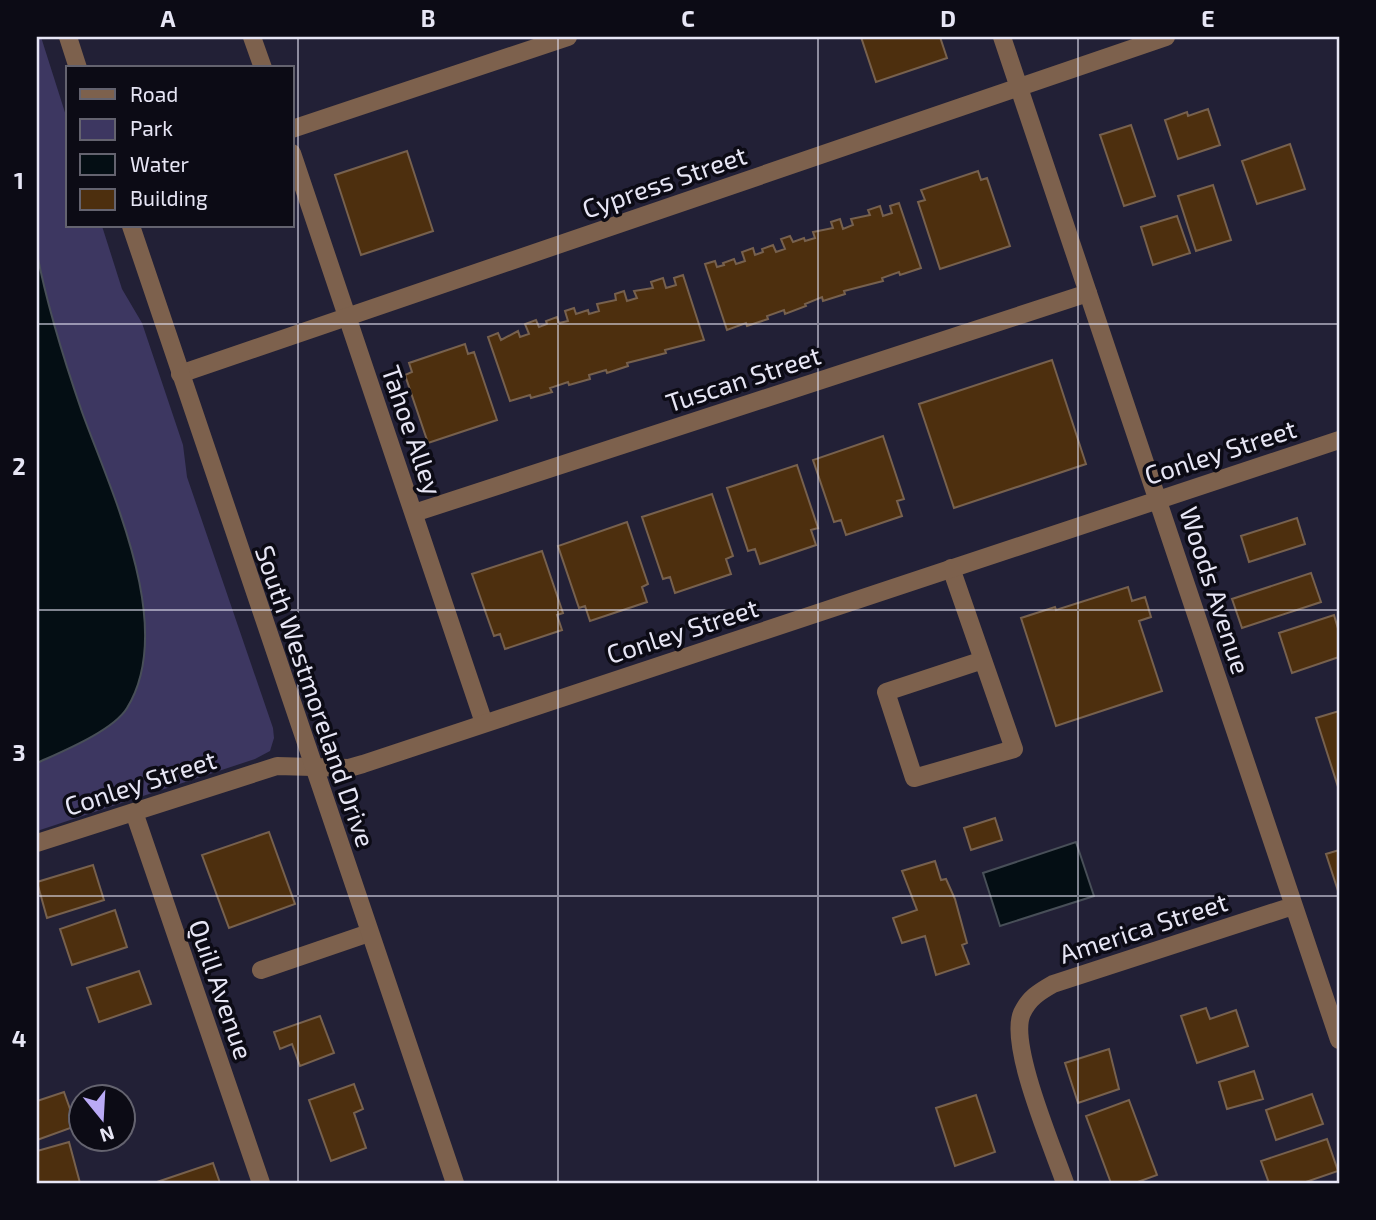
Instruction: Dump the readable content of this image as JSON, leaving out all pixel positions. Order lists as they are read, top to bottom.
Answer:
{
  "streets": {
    "street": [
      "Cypress Street",
      "Tuscan Street",
      "Tahoe Alley",
      "Conley Street",
      "Woods Avenue",
      "South Westmoreland Drive",
      "America Street",
      "Quill Avenue"
    ]
  },
  "crossings": [
    ["Cypress Street", "Tahoe Alley"],
    ["Cypress Street", "Woods Avenue"],
    ["Cypress Street", "South Westmoreland Drive"],
    ["Tuscan Street", "Tahoe Alley"],
    ["Tuscan Street", "Woods Avenue"],
    ["Tahoe Alley", "Conley Street"],
    ["Conley Street", "Woods Avenue"],
    ["Conley Street", "South Westmoreland Drive"],
    ["Conley Street", "Quill Avenue"],
    ["Woods Avenue", "America Street"]
  ],
  "legend": [
    "Road",
    "Park",
    "Water",
    "Building"
  ],
  "north": "bottom",
  "grid": {
    "columns": [
      "A",
      "B",
      "C",
      "D",
      "E"
    ],
    "rows": [
      "1",
      "2",
      "3",
      "4"
    ]
  }
}
